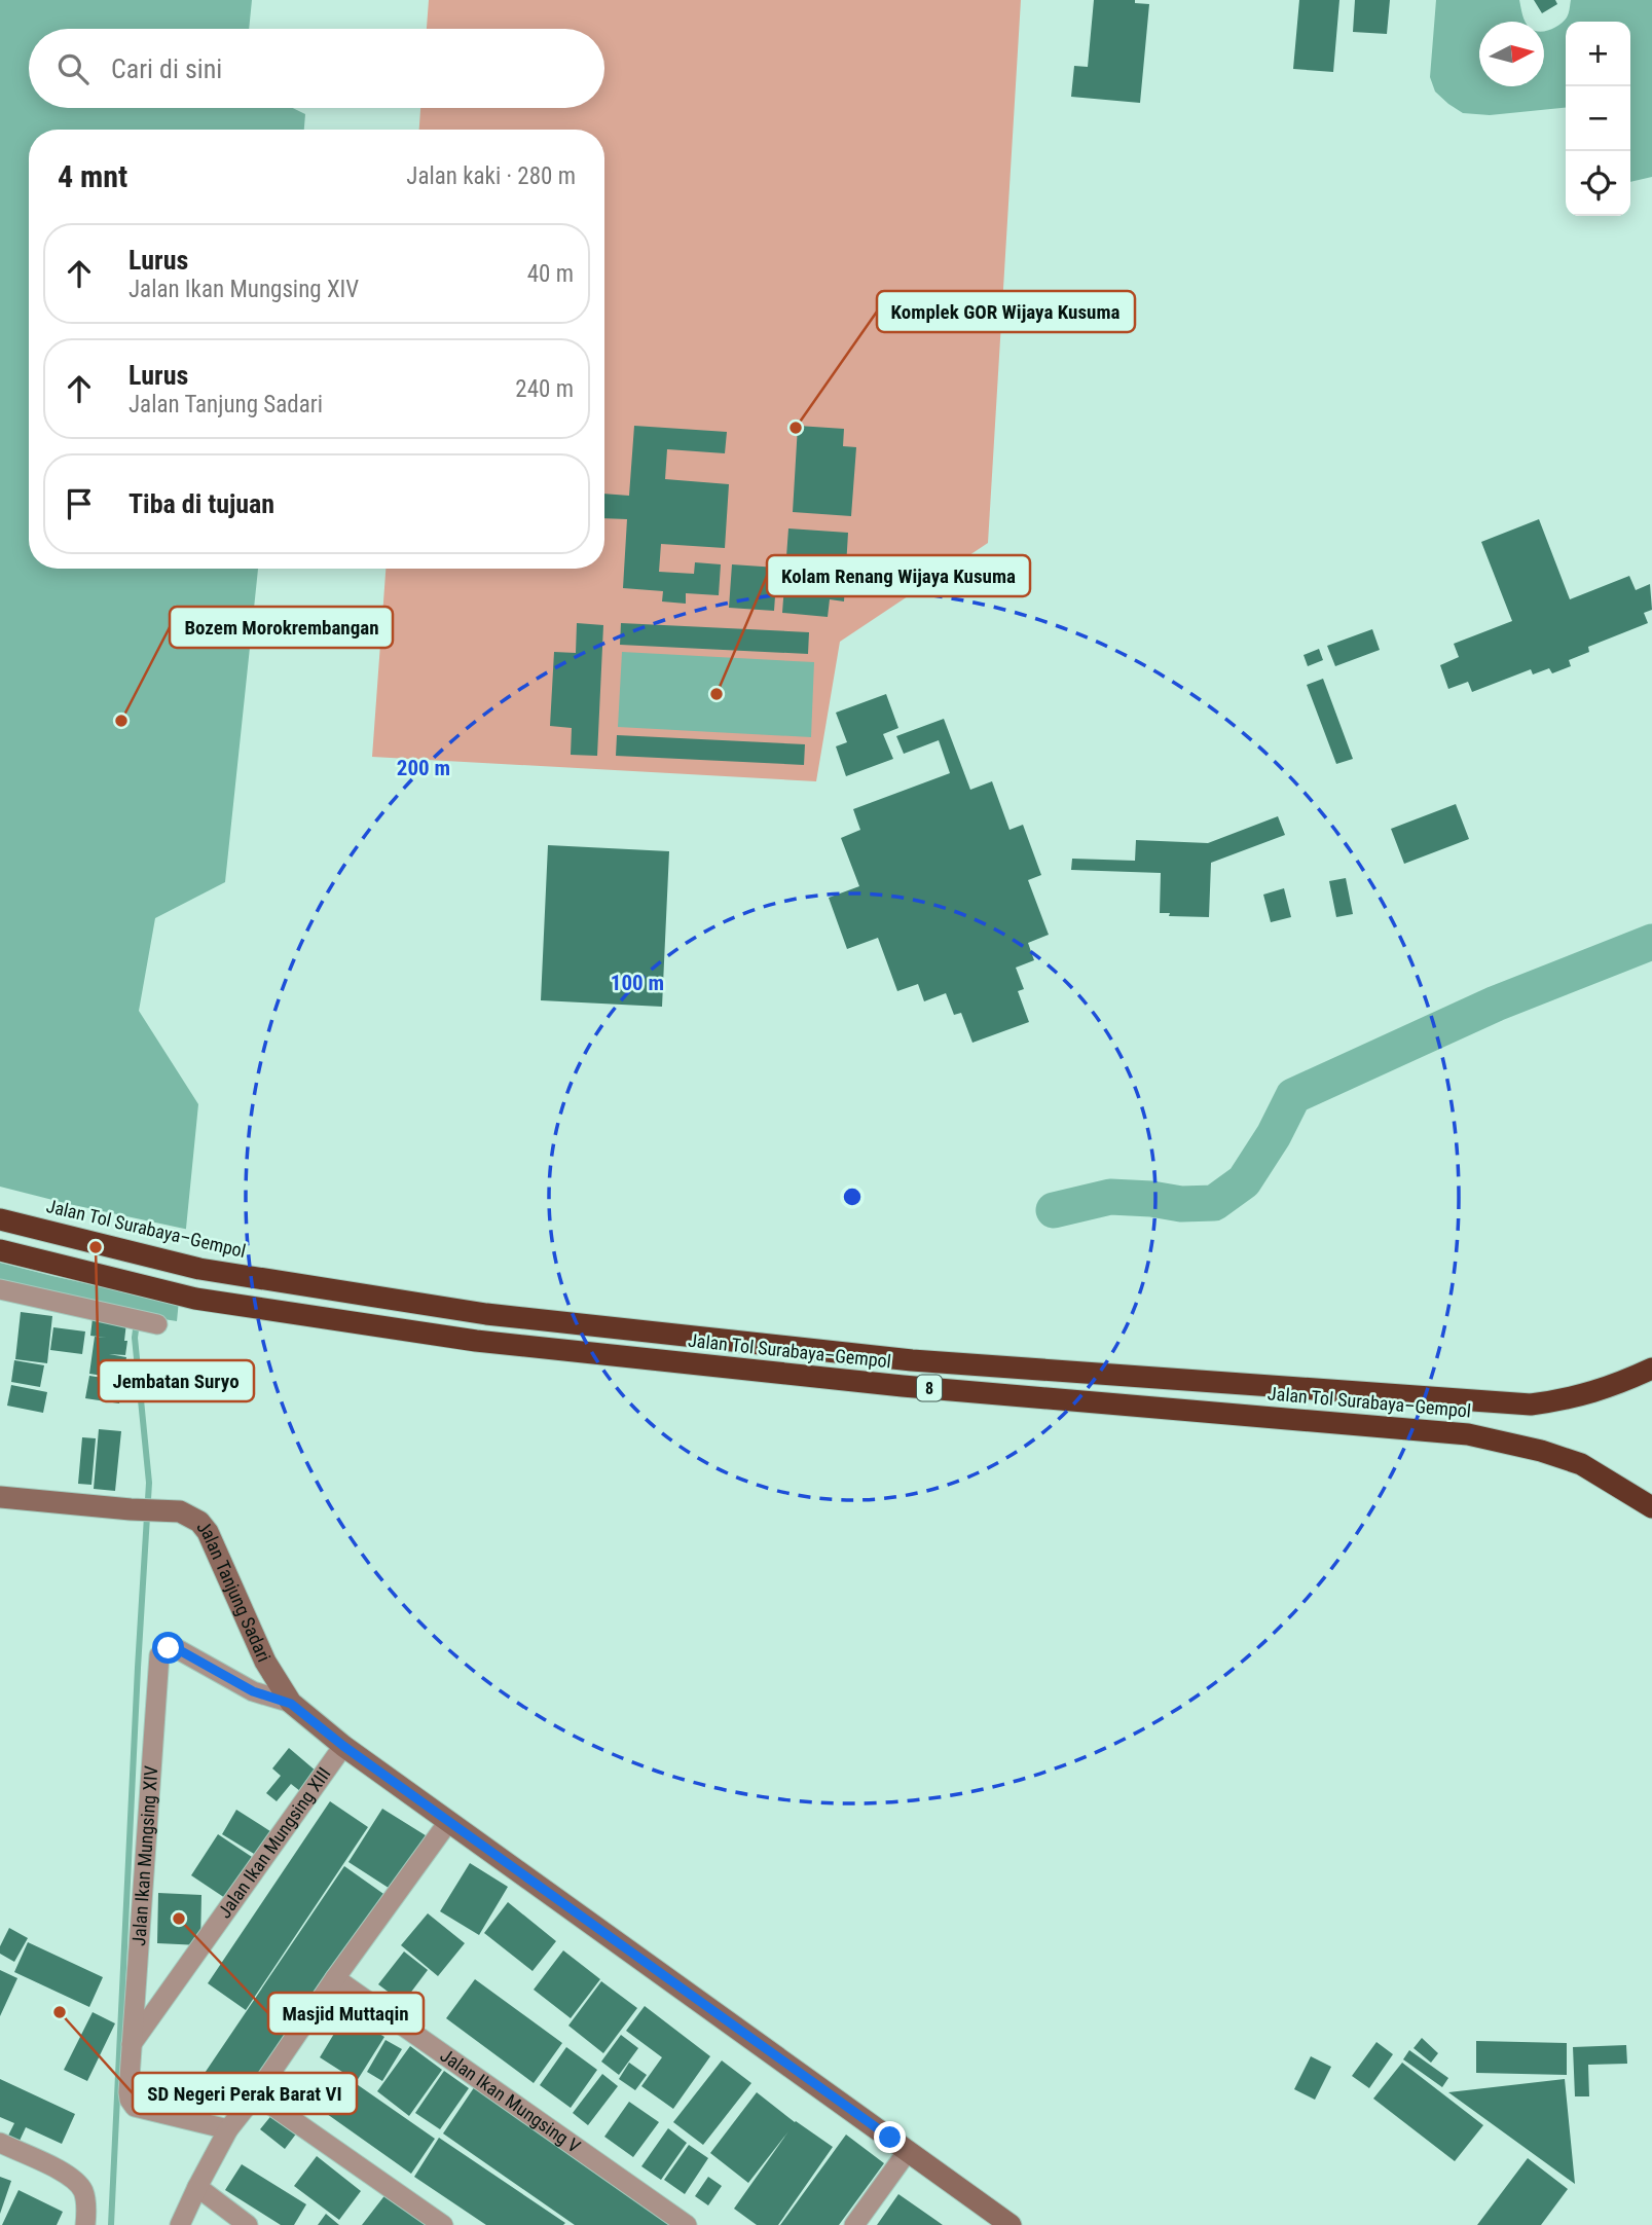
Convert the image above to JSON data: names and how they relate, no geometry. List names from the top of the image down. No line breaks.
{"streets":{"highway":["Jalan Tol Surabaya–Gempol","8"],"street":["Jalan Tanjung Sadari","Jalan Ikan Mungsing XIII","Jalan Ikan Mungsing XIV","Jalan Ikan Mungsing V"]},"crossings":[["Jalan Tanjung Sadari","Jalan Ikan Mungsing XIII"],["Jalan Tanjung Sadari","Jalan Ikan Mungsing XIV"],["Jalan Ikan Mungsing XIII","Jalan Ikan Mungsing XIV"]],"places":["Komplek GOR Wijaya Kusuma","Kolam Renang Wijaya Kusuma","Bozem Morokrembangan","Jembatan Suryo","Masjid Muttaqin","SD Negeri Perak Barat VI"],"north":"right","page":{"map_buttons":["+","−"],"search":"Cari di sini","heading":["4 mnt","Jalan kaki · 280 m"],"list":[["Lurus","Jalan Ikan Mungsing XIV","40 m"],["Lurus","Jalan Tanjung Sadari","240 m"],"Tiba di tujuan"]},"rings":["200 m","100 m"]}
